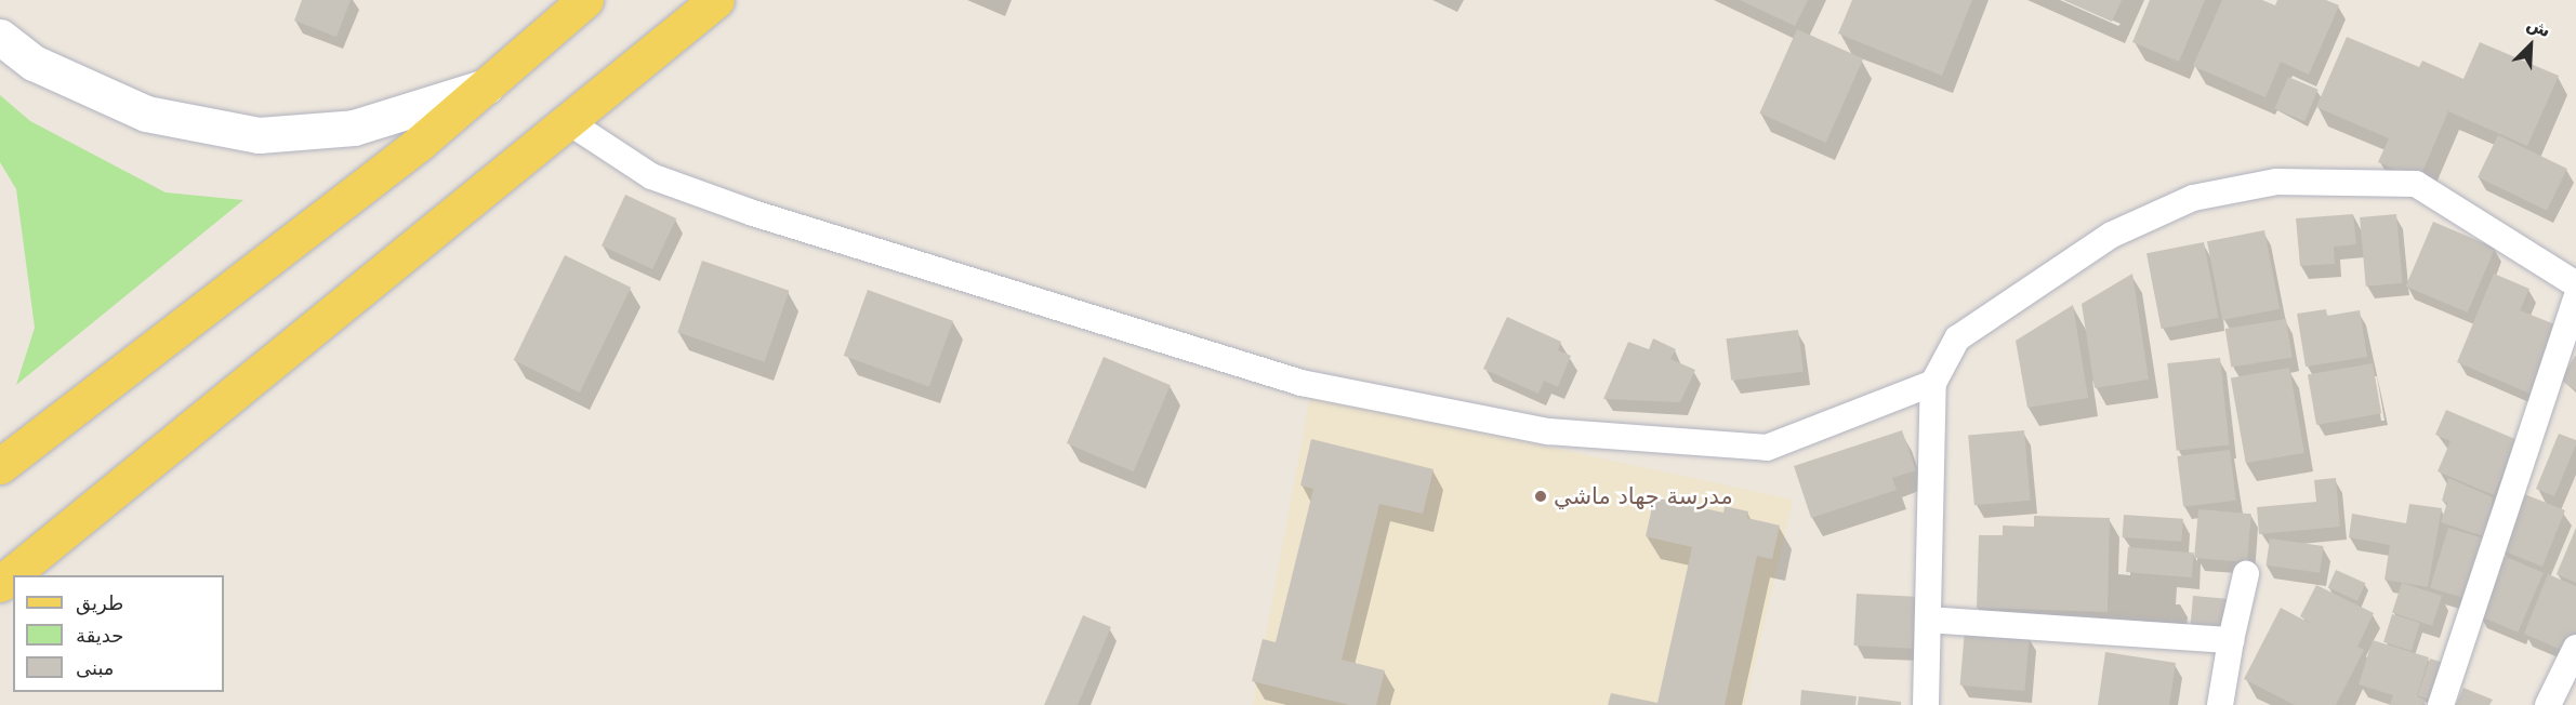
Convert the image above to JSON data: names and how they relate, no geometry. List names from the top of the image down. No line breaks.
{"places":["مدرسة جهاد ماشي"],"legend":["طريق","حديقة","مبنى"],"north":"top right"}
